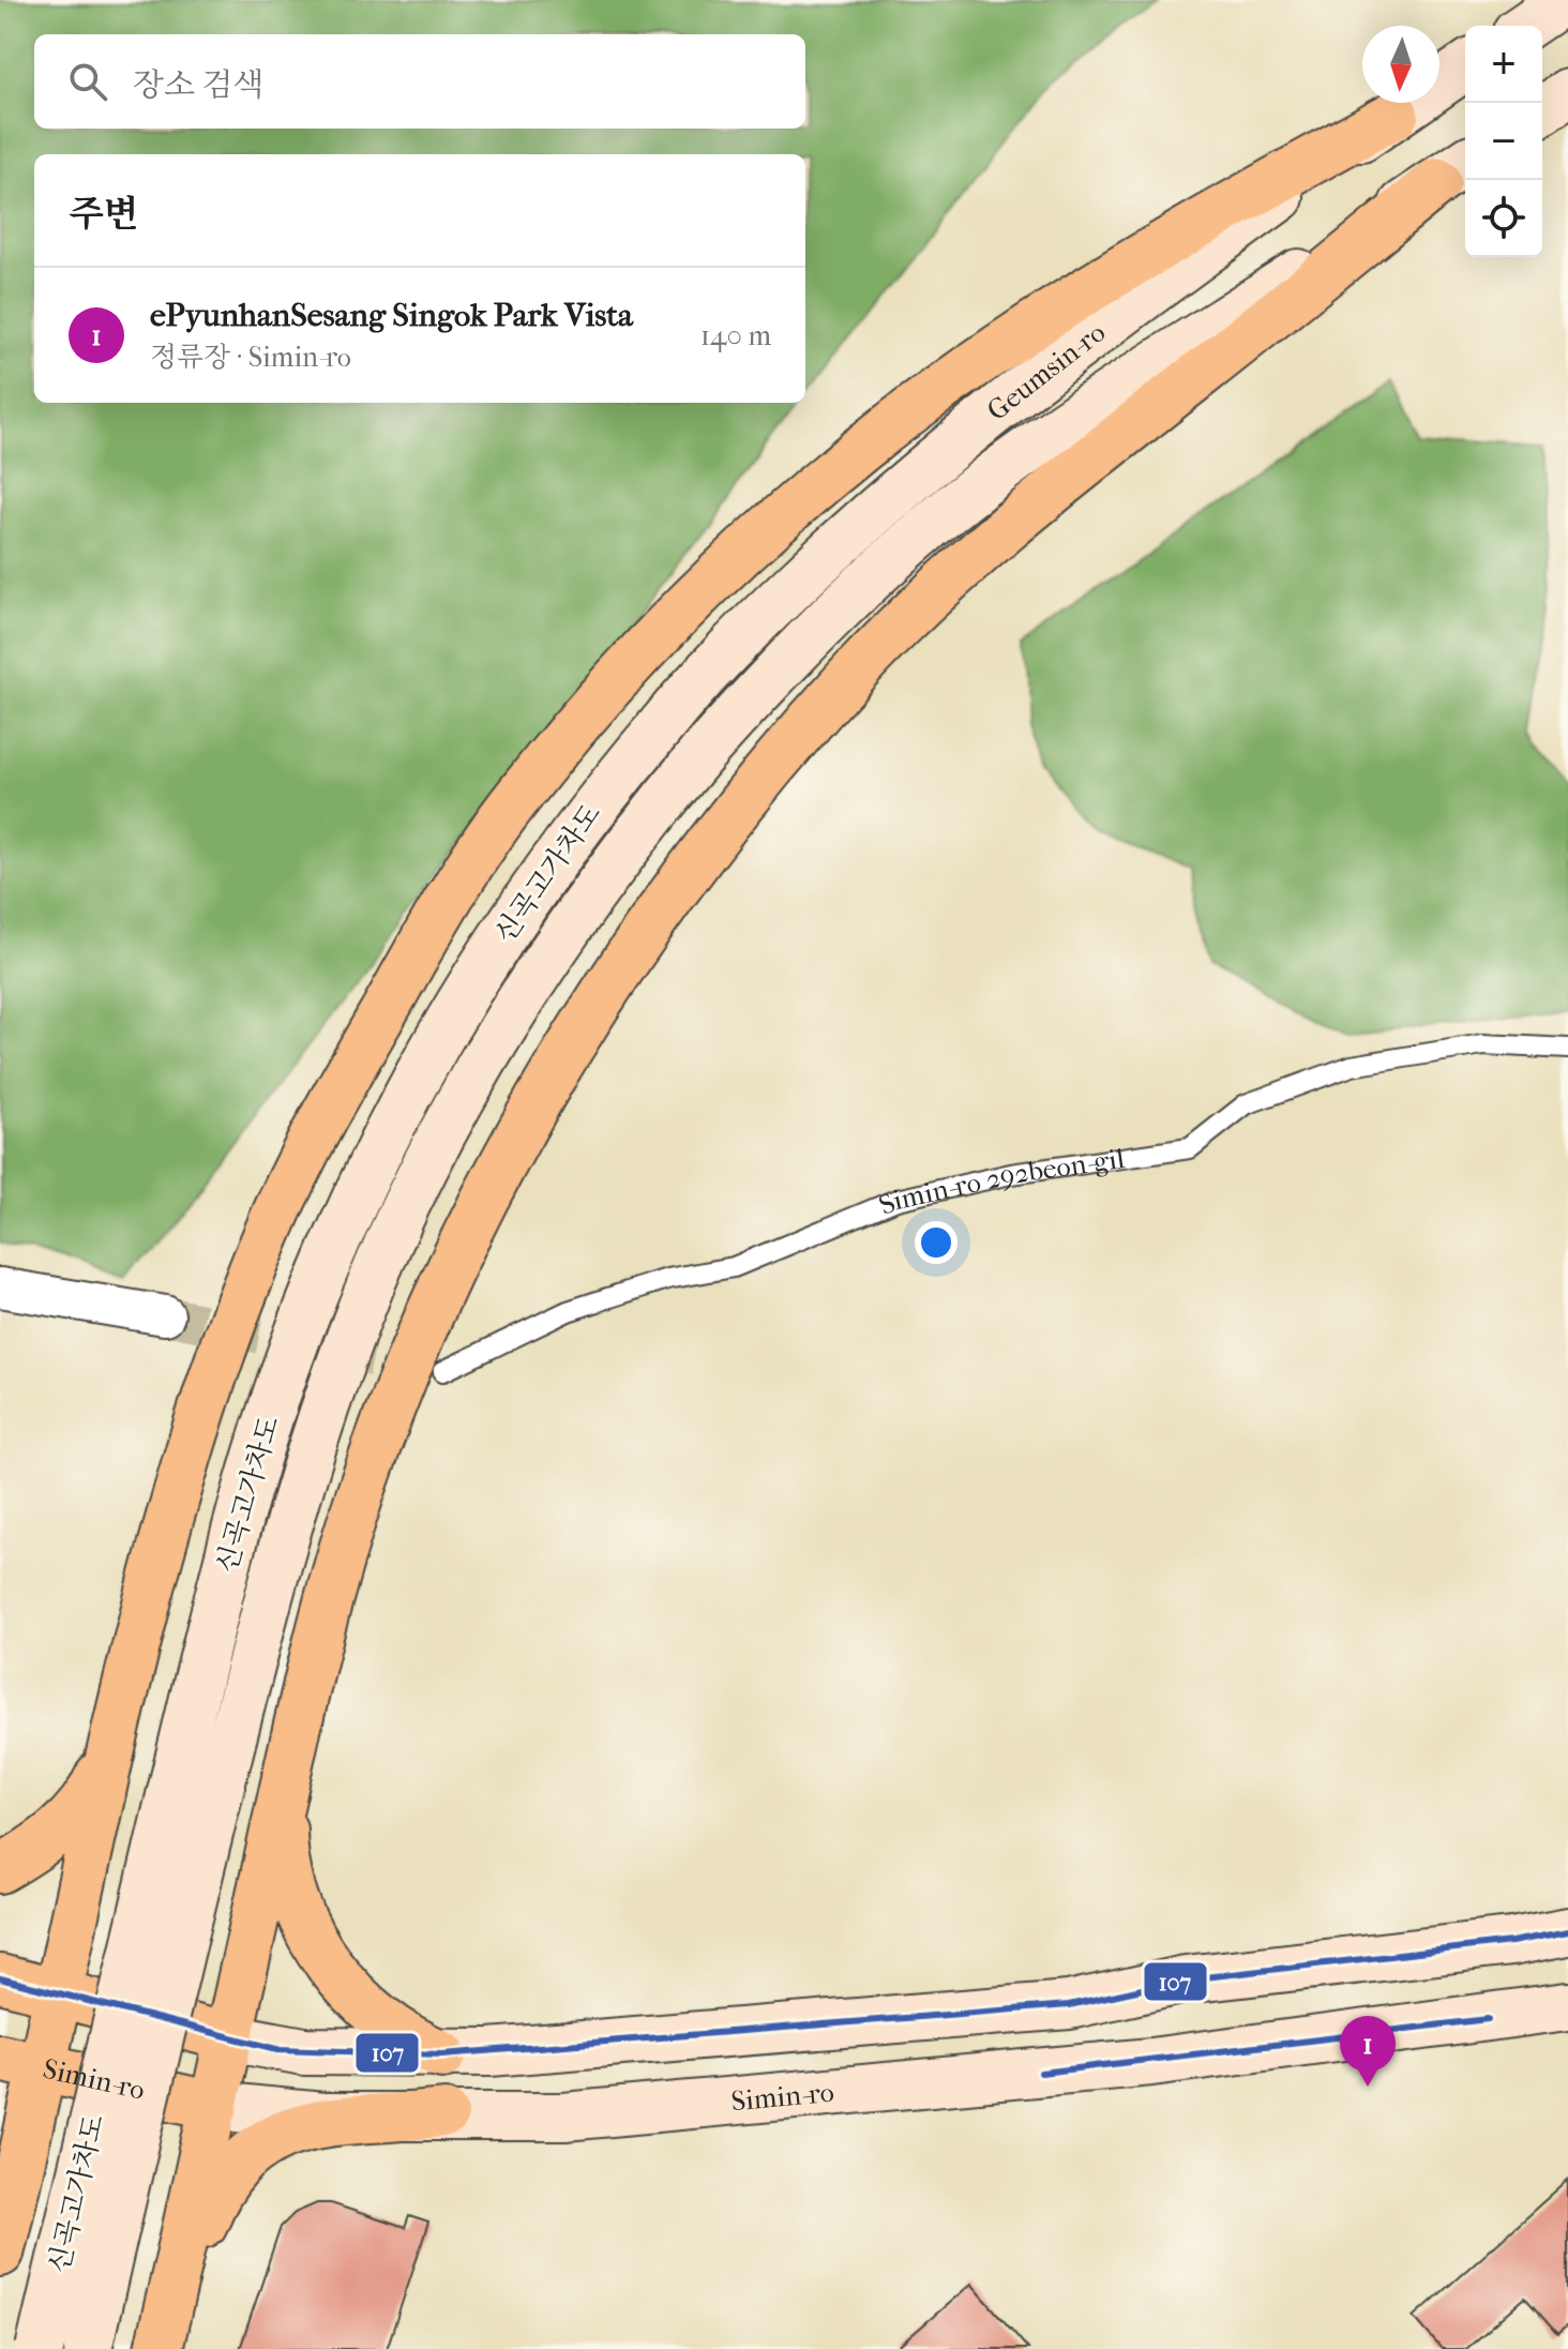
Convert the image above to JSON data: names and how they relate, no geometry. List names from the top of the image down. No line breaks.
{"streets":{"main road":["Simin-ro"],"street":["Geumsin-ro","신곡고가차도"],"lane":["Simin-ro 292beon-gil"]},"crossings":[["Geumsin-ro","신곡고가차도"]],"lines":["transit line 107"],"north":"bottom","page":{"map_buttons":["+","−"],"search":"장소 검색","heading":"주변","list":[{"mark":"1","name":"ePyunhanSesang Singok Park Vista","note":"정류장 · Simin-ro","value":"140 m"}],"pins":"1"}}
